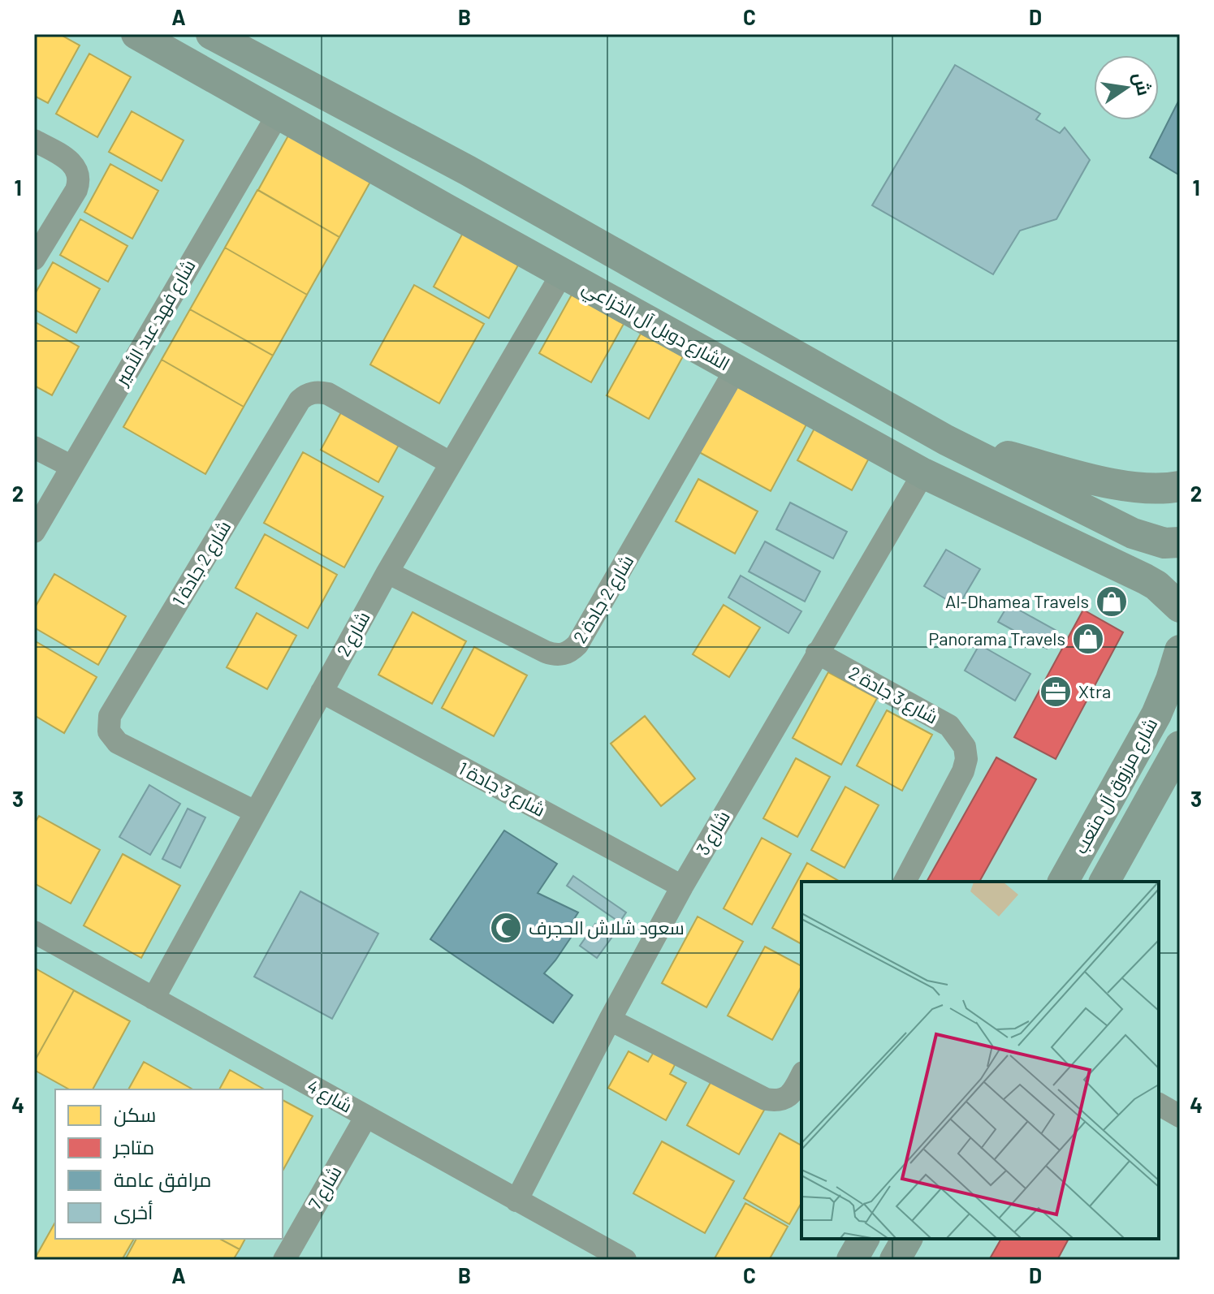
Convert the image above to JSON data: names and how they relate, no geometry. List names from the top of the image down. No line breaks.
{"streets":{"main road":["الشارع دوبل آل الخزاعي","شارع مرزوق آل متعب"],"street":["شارع فهد عبد الأمير","شارع 2 جادة 1","شارع 2 جادة 2","شارع 2","شارع 3 جادة 2","شارع 3 جادة 1","شارع 3","شارع 4","شارع 7"]},"crossings":[["شارع فهد عبد الأمير","الشارع دوبل آل الخزاعي"],["الشارع دوبل آل الخزاعي","شارع 2 جادة 2"],["الشارع دوبل آل الخزاعي","شارع 2"],["الشارع دوبل آل الخزاعي","شارع 3"],["شارع 2 جادة 1","شارع 2"],["شارع 2 جادة 2","شارع 2"],["شارع 2","شارع 3 جادة 1"],["شارع 2","شارع 4"],["شارع 3 جادة 2","شارع 3"],["شارع 3 جادة 1","شارع 3"],["شارع 3","شارع 4"],["شارع 4","شارع 7"]],"places":{"shop":["Al-Dhamea Travels","Panorama Travels"],"office":["Xtra"],"mosque":["سعود شلاش الحجرف"]},"legend":["سكن","متاجر","مرافق عامة","أخرى"],"north":"right","grid":{"columns":["A","B","C","D"],"rows":["1","2","3","4"]}}
